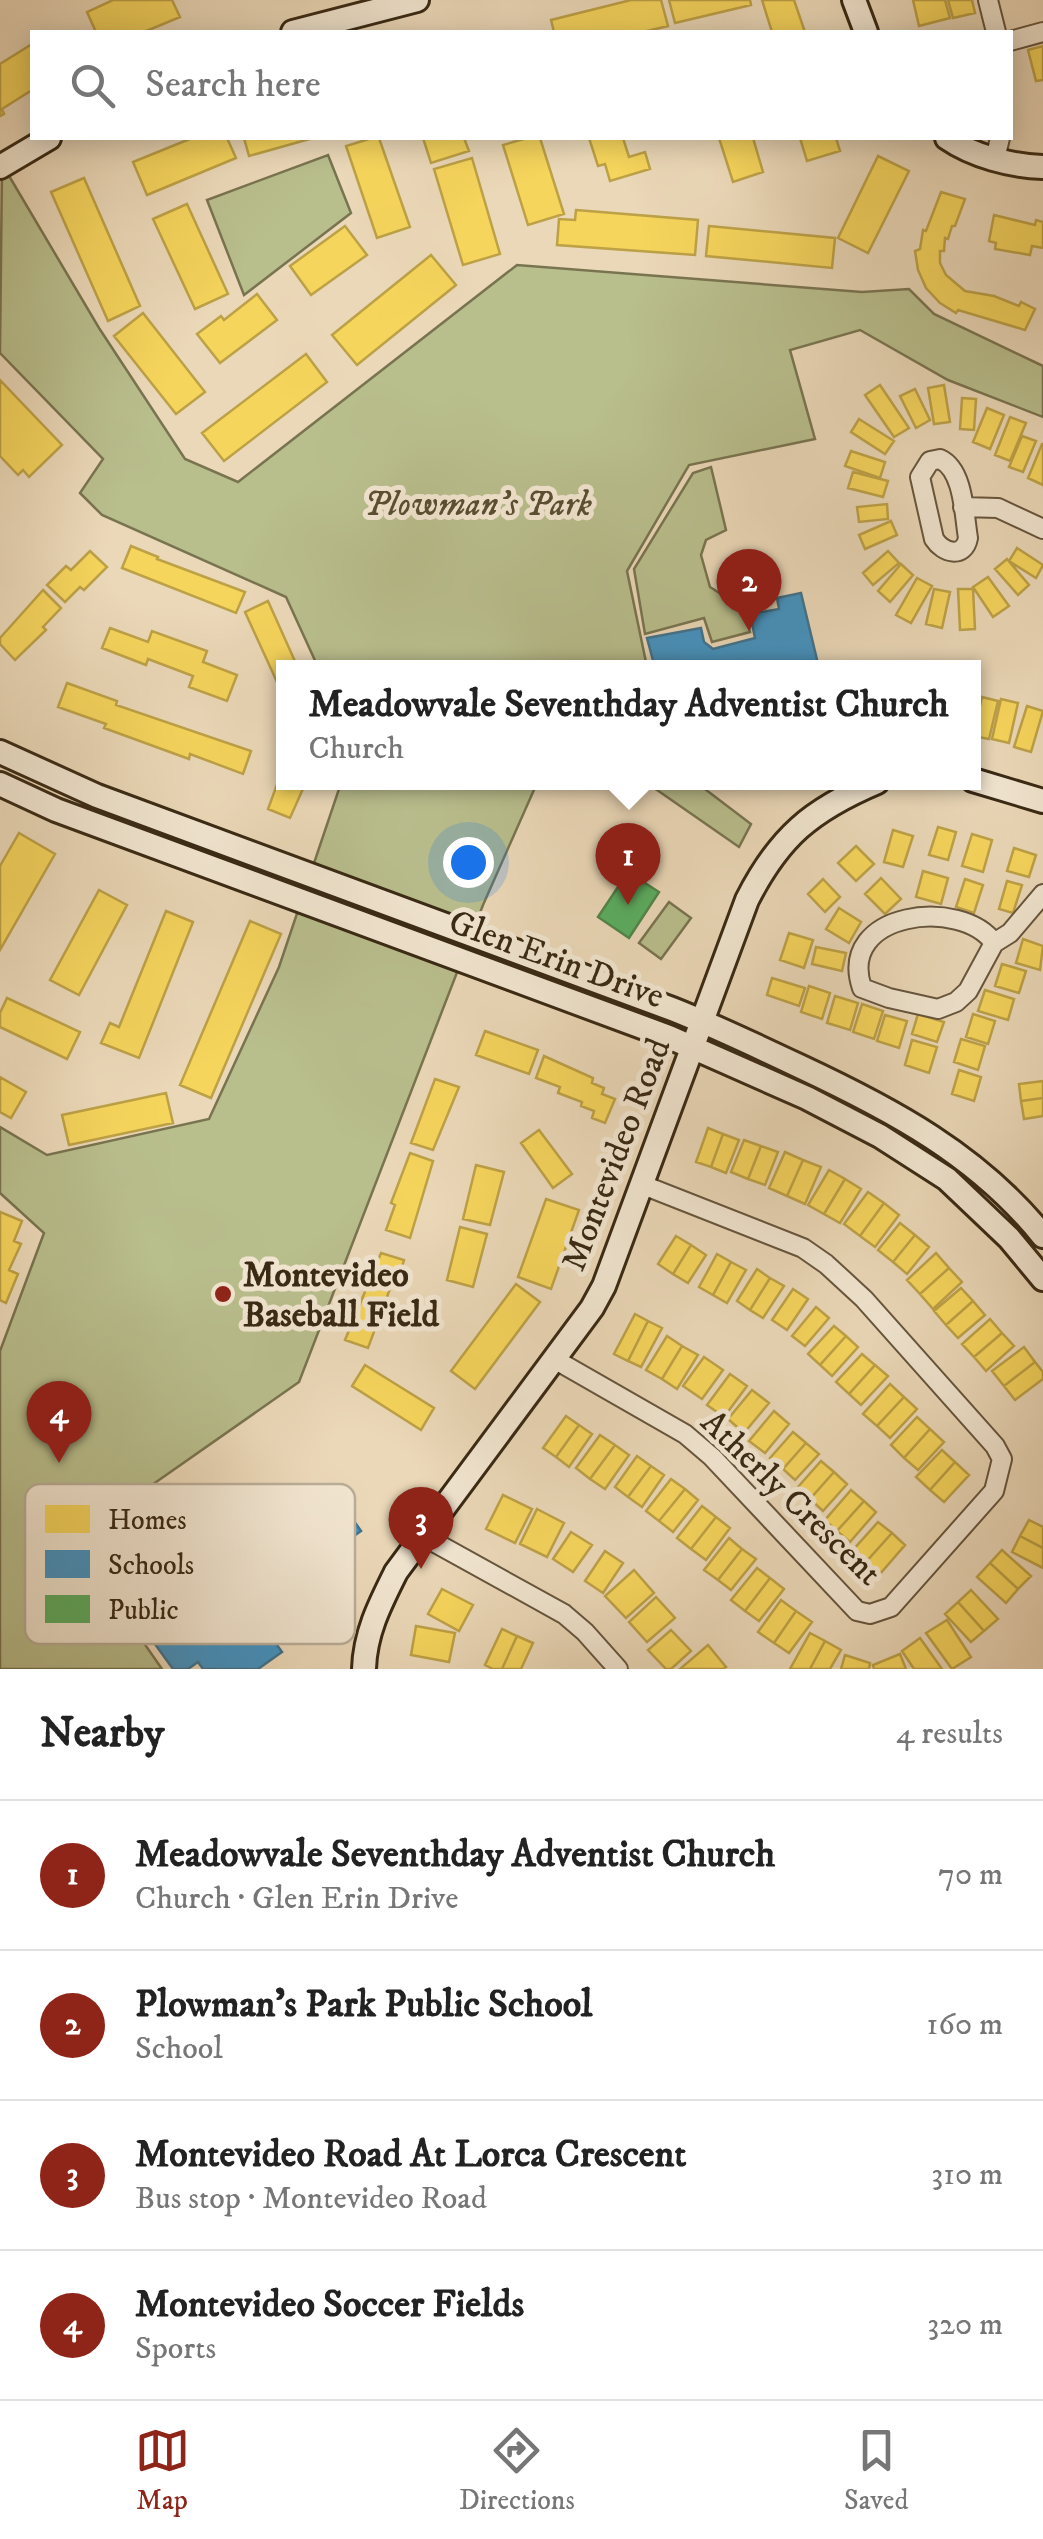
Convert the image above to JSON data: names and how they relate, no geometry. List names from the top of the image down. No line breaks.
{"streets":{"street":["Glen Erin Drive","Montevideo Road","Atherly Crescent"]},"crossings":[["Glen Erin Drive","Montevideo Road"],["Montevideo Road","Atherly Crescent"]],"parks":["Plowman's Park"],"places":["Montevideo Baseball Field"],"legend":["Homes","Schools","Public"],"page":{"search":"Search here","pins":["2","1","4","3"],"popup":["Meadowvale Seventhday Adventist Church","Church"],"heading":["Nearby","4 results"],"list":[{"mark":"1","name":"Meadowvale Seventhday Adventist Church","note":"Church · Glen Erin Drive","value":"70 m"},{"mark":"2","name":"Plowman's Park Public School","note":"School","value":"160 m"},{"mark":"3","name":"Montevideo Road At Lorca Crescent","note":"Bus stop · Montevideo Road","value":"310 m"},{"mark":"4","name":"Montevideo Soccer Fields","note":"Sports","value":"320 m"}],"nav":["Map","Directions","Saved"]}}
